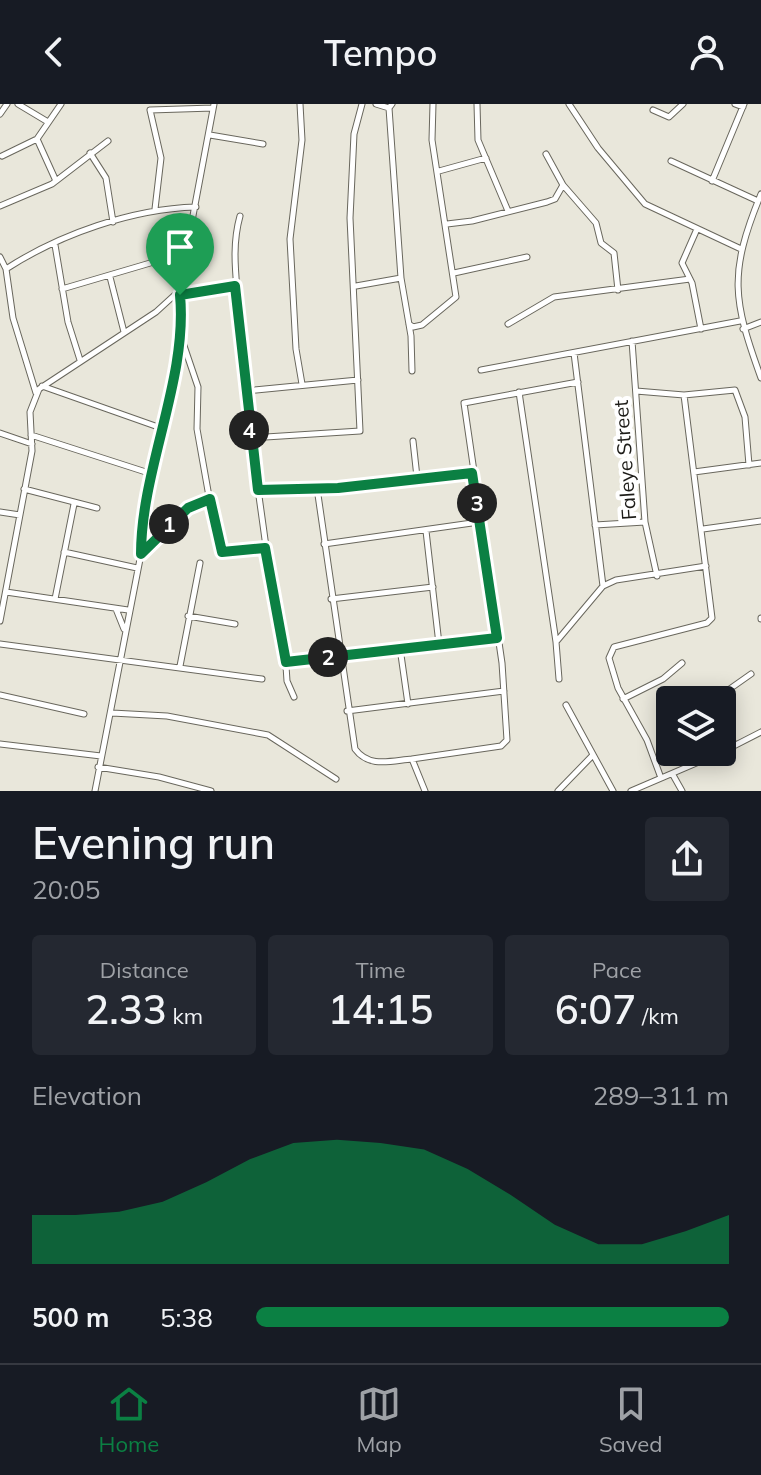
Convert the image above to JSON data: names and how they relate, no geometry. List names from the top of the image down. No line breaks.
{"streets":{"street":["Faleye Street"]},"page":{"header":"Tempo","pins":["4","3","1","2"],"heading":["Evening run","20:05"],"stats":[["Distance","2.33 km"],["Time","14:15"],["Pace","6:07 /km"]],"chart":["Elevation","289–311 m"],"list":[{"name":"500 m","note":"5:38"}],"tabs":["Home","Map","Saved"]}}
